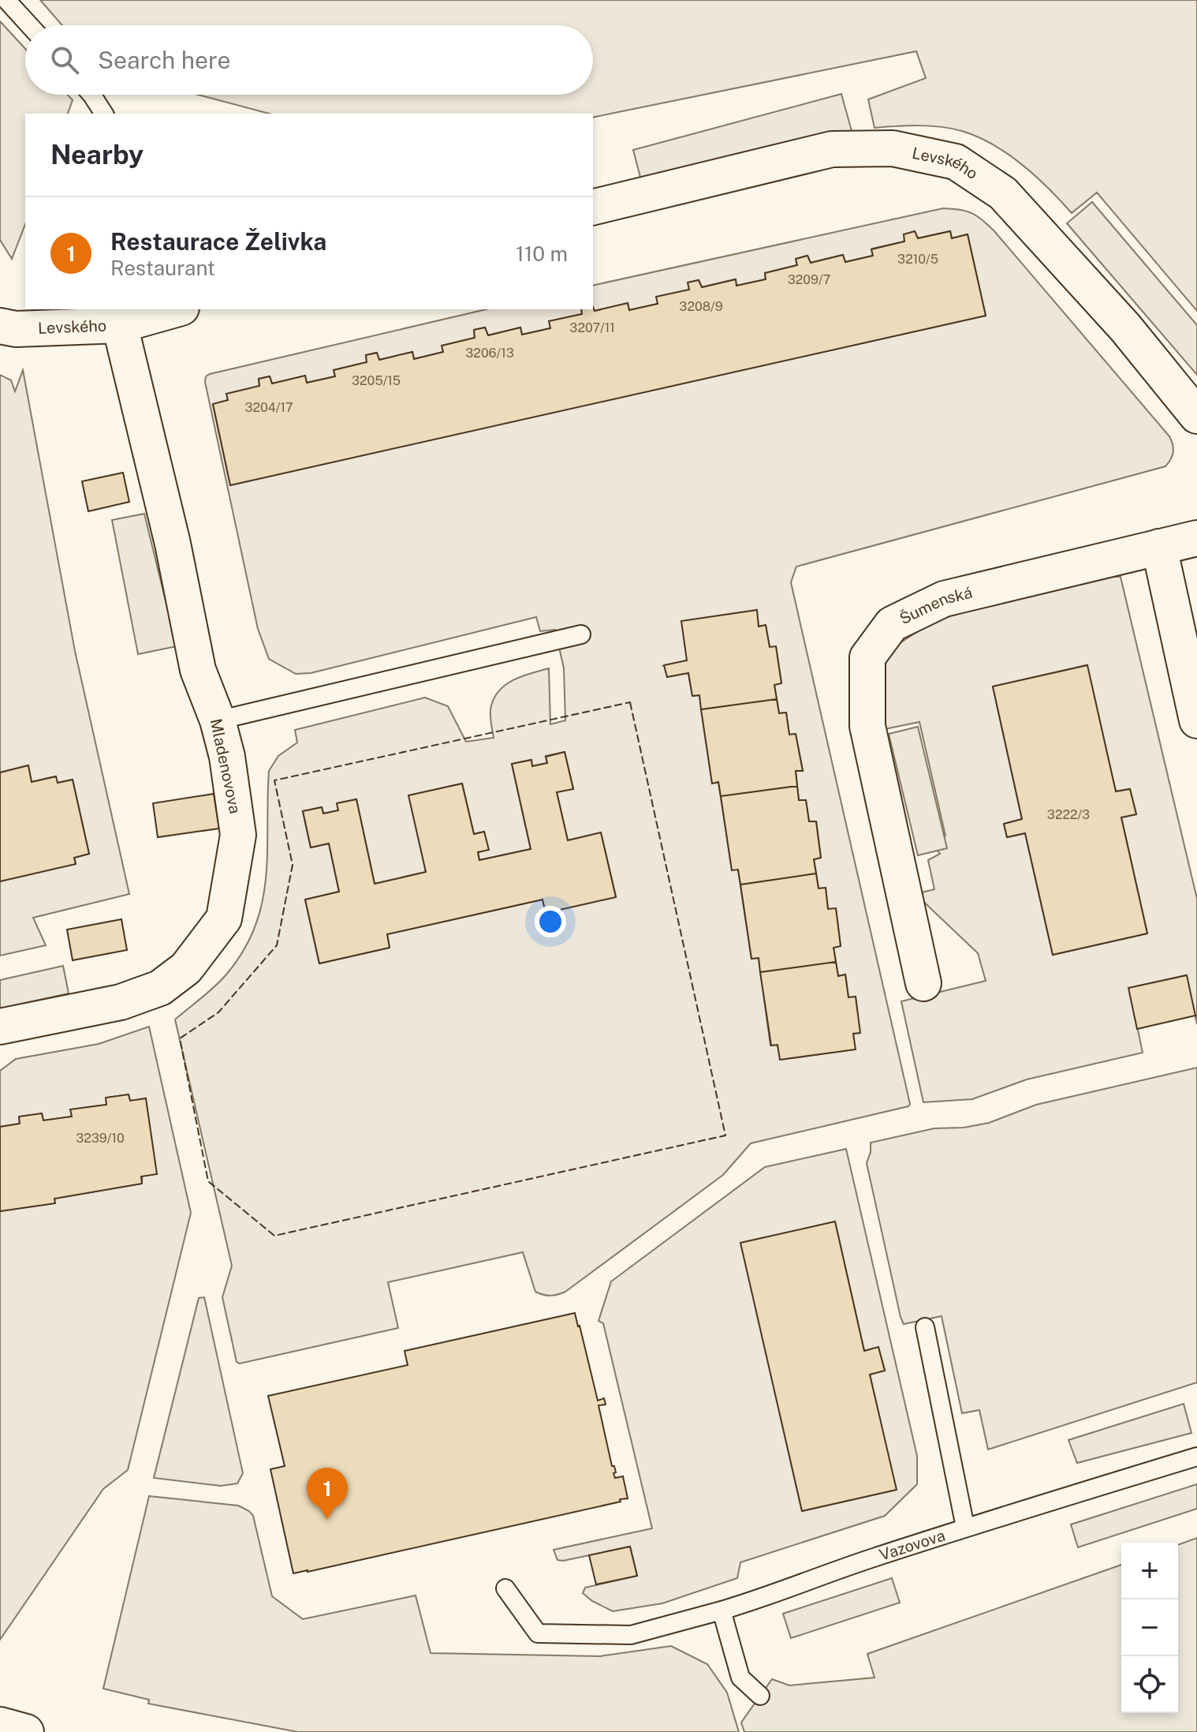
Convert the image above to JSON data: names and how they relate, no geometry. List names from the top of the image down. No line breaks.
{"streets":{"street":["Levského","Šumenská","Mladenovova"],"lane":["Vazovova"]},"crossings":[["Levského","Mladenovova"]],"house_numbers":["3210/5","3209/7","3208/9","3207/11","3206/13","3205/15","3204/17","3222/3","3239/10"],"page":{"search":"Search here","heading":"Nearby","list":[{"mark":"1","name":"Restaurace Želivka","note":"Restaurant","value":"110 m"}],"pins":"1","map_buttons":["+","−"]}}
